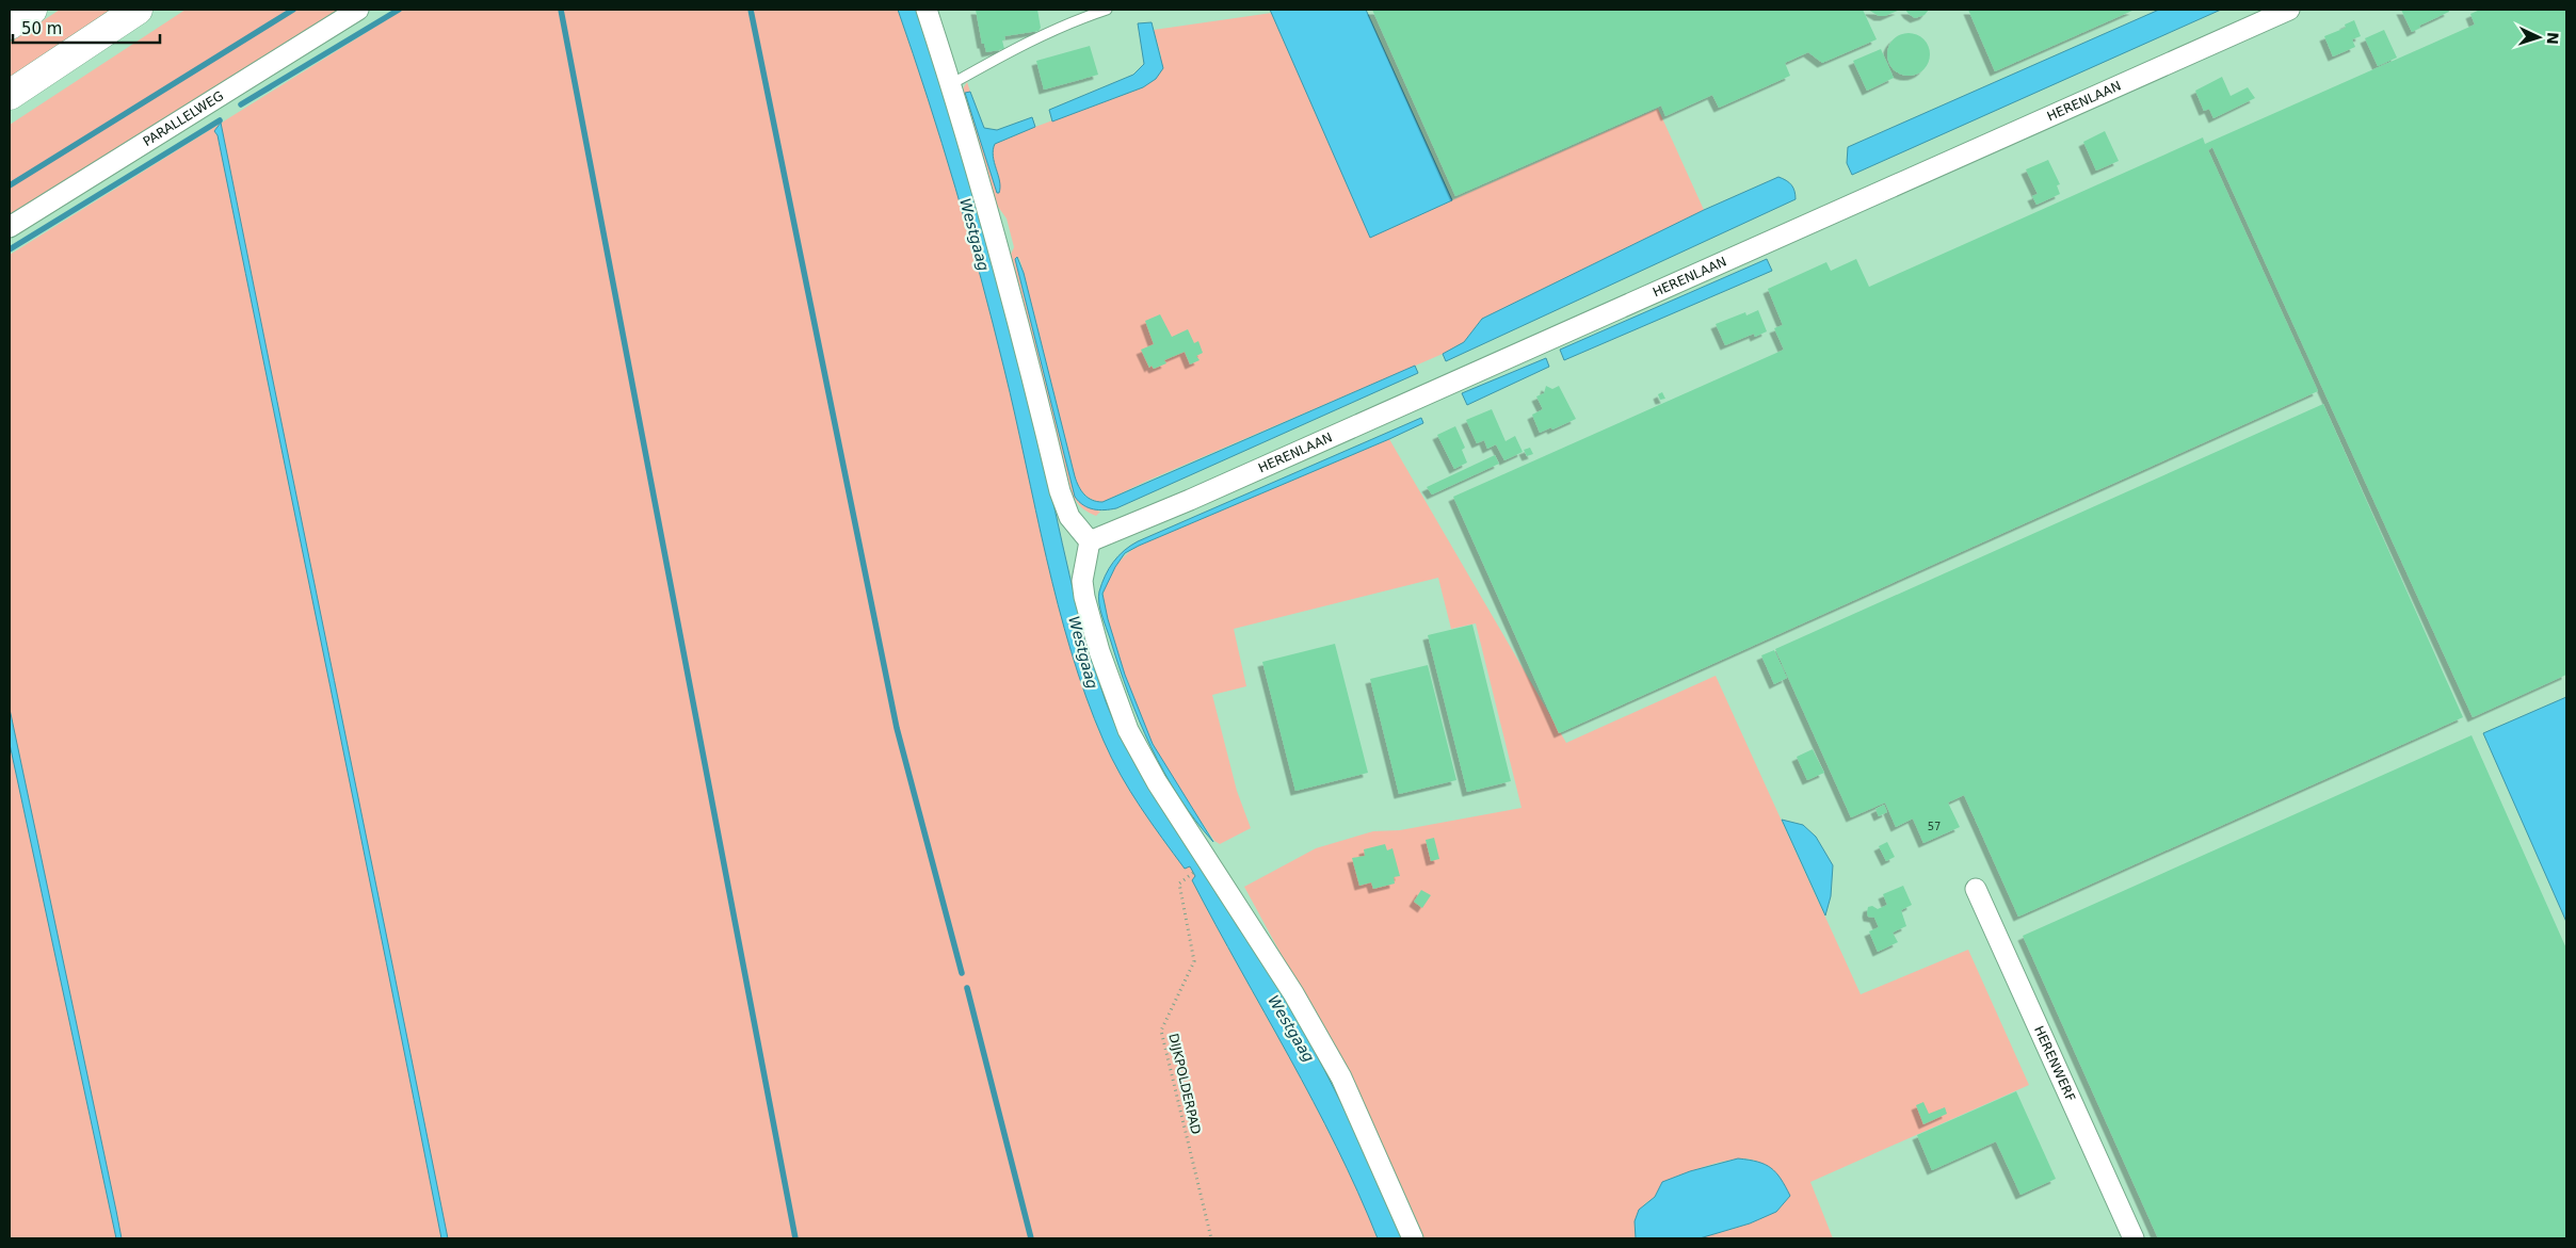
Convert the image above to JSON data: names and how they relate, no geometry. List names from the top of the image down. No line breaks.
{"streets":{"street":["HERENLAAN","PARALLELWEG","HERENWERF"],"path":["DIJKPOLDERPAD"]},"water":["Westgaag"],"house_numbers":["57"],"scale_bar":"50 m","north":"right"}
